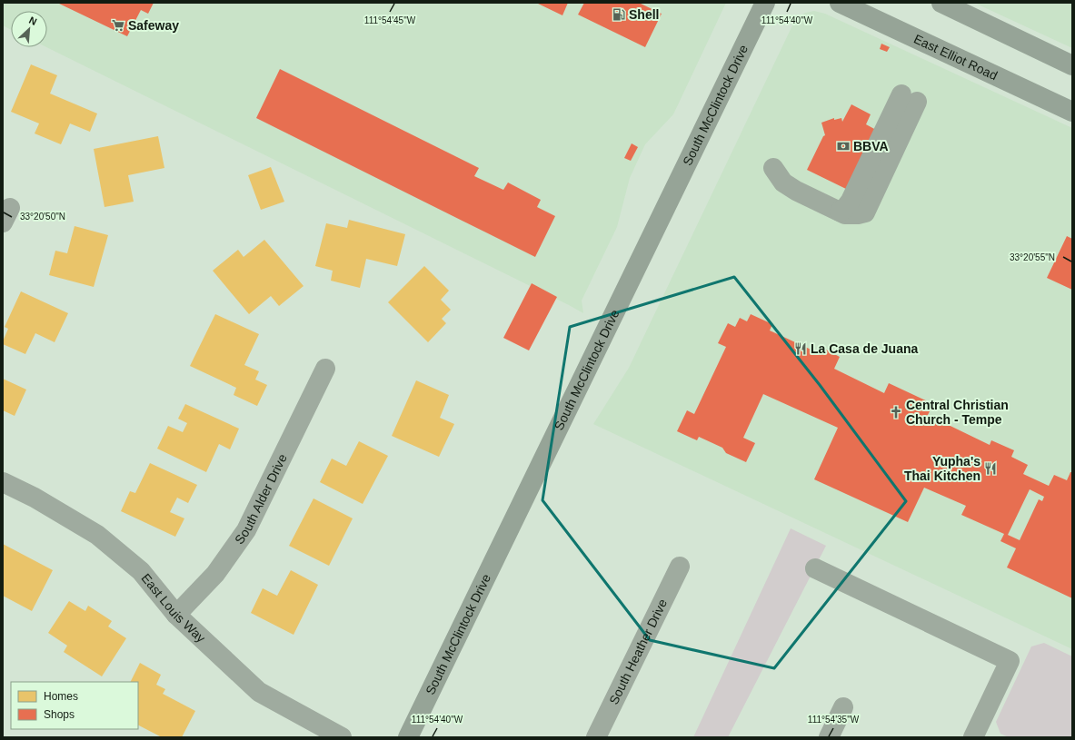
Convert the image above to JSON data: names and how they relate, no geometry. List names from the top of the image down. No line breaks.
{"streets":{"main road":["East Elliot Road","South McClintock Drive"],"street":["South Alder Drive","East Louis Way","South Heather Drive"]},"crossings":[["South Alder Drive","East Louis Way"]],"places":{"fuel station":["Shell"],"supermarket":["Safeway"],"bank":["BBVA"],"restaurant":["La Casa de Juana","Yupha's Thai Kitchen"],"church":["Central Christian Church - Tempe"]},"legend":["Homes","Shops"],"north":"top right","coordinates":["111°54'45\"W","111°54'40\"W","33°20'50\"N","33°20'55\"N","111°54'35\"W"]}
